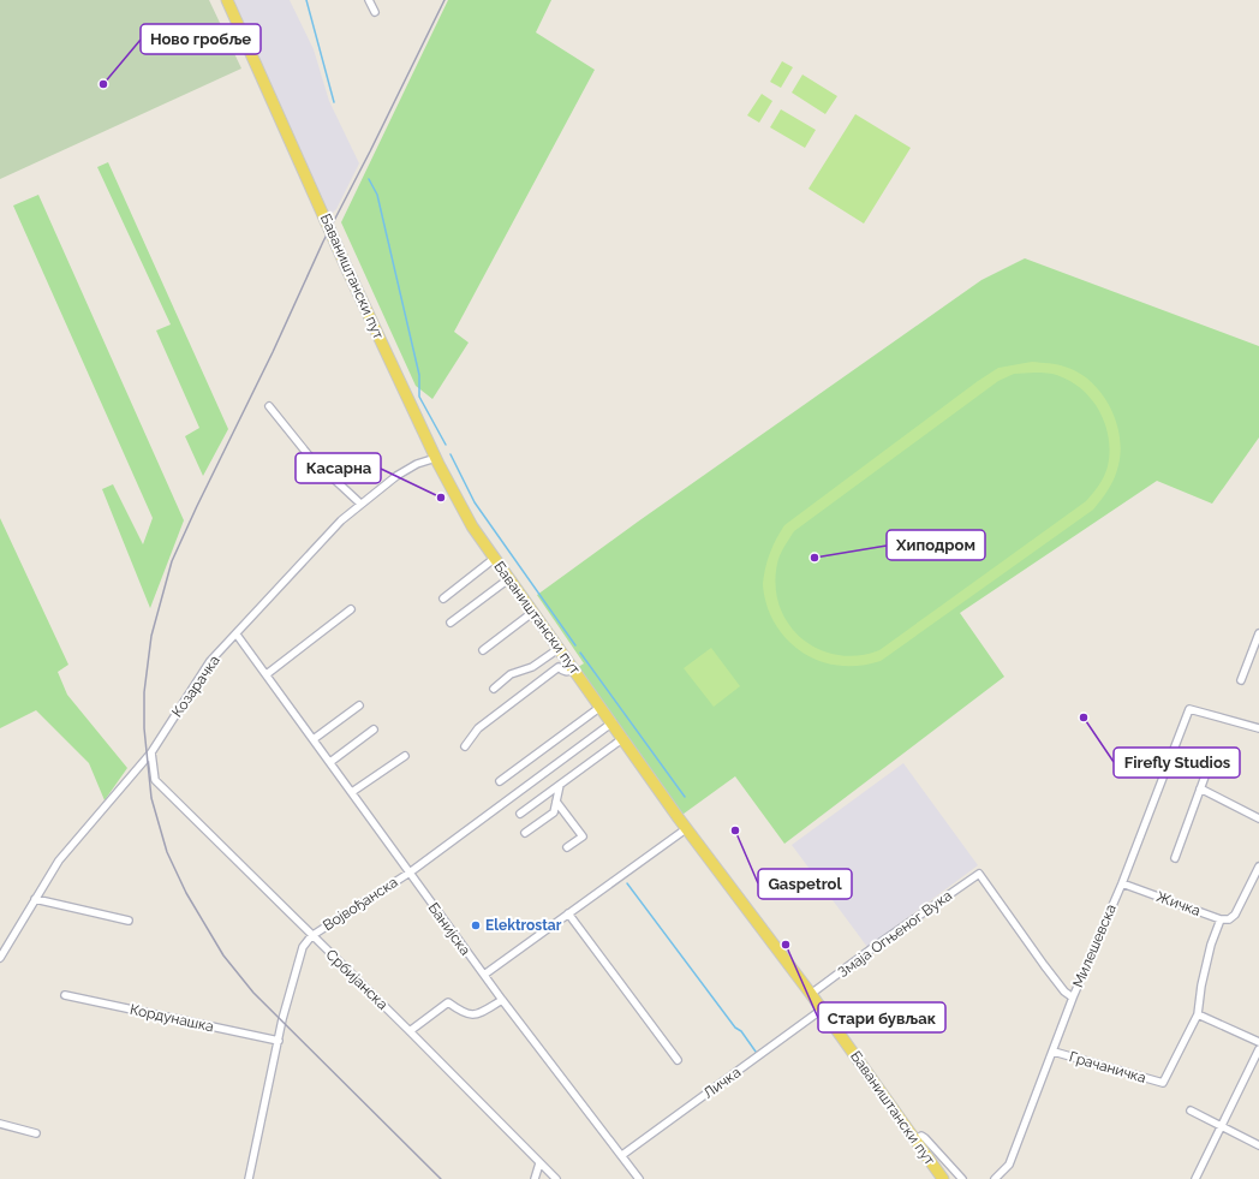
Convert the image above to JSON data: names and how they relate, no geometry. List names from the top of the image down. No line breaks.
{"streets":{"main road":["Баваништански пут"],"street":["Козарачка","Војвођанска","Жичка","Банијска","Змаја Огњеног Вука","Милешевска","Србијанска","Кордунашка","Грачаничка","Личка"]},"crossings":[["Баваништански пут","Козарачка"],["Баваништански пут","Војвођанска"],["Баваништански пут","Змаја Огњеног Вука"],["Баваништански пут","Личка"],["Козарачка","Банијска"],["Козарачка","Србијанска"],["Војвођанска","Банијска"],["Војвођанска","Србијанска"],["Војвођанска","Кордунашка"],["Жичка","Милешевска"],["Банијска","Личка"],["Змаја Огњеног Вука","Милешевска"],["Милешевска","Грачаничка"]],"places":["Ново гробље","Касарна","Хиподром","Firefly Studios","Gaspetrol","Elektrostar","Стари бувљак"]}
